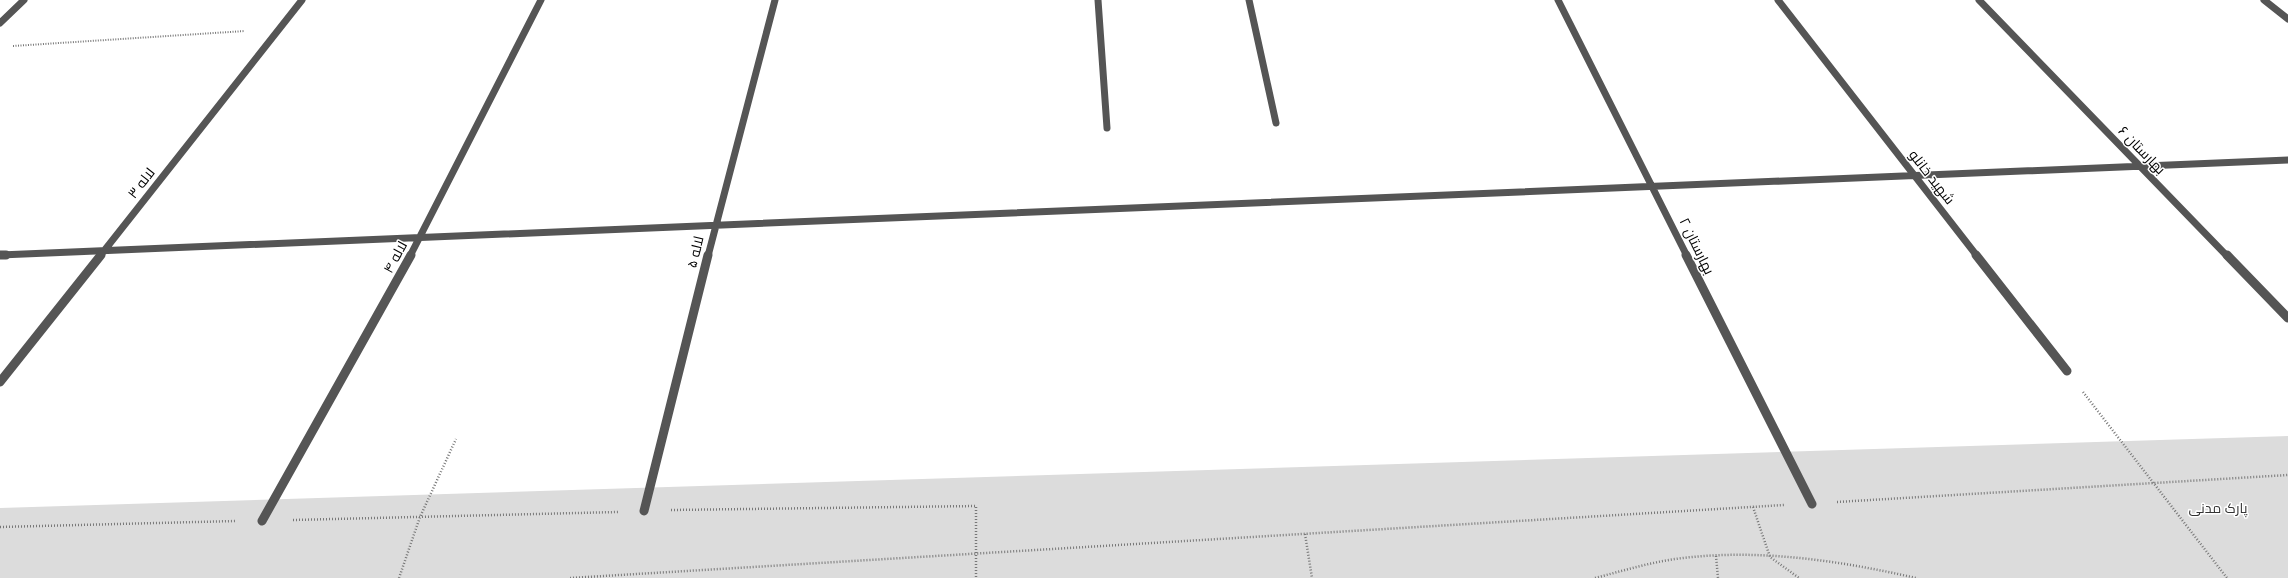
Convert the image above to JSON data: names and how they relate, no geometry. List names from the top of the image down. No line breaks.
{"streets":{"street":["بهارستان ۶","شهید خانلو","لاله ۳","بهارستان ۲","لاله ۵","لاله ۴"]},"parks":["پارک مدنی"]}
